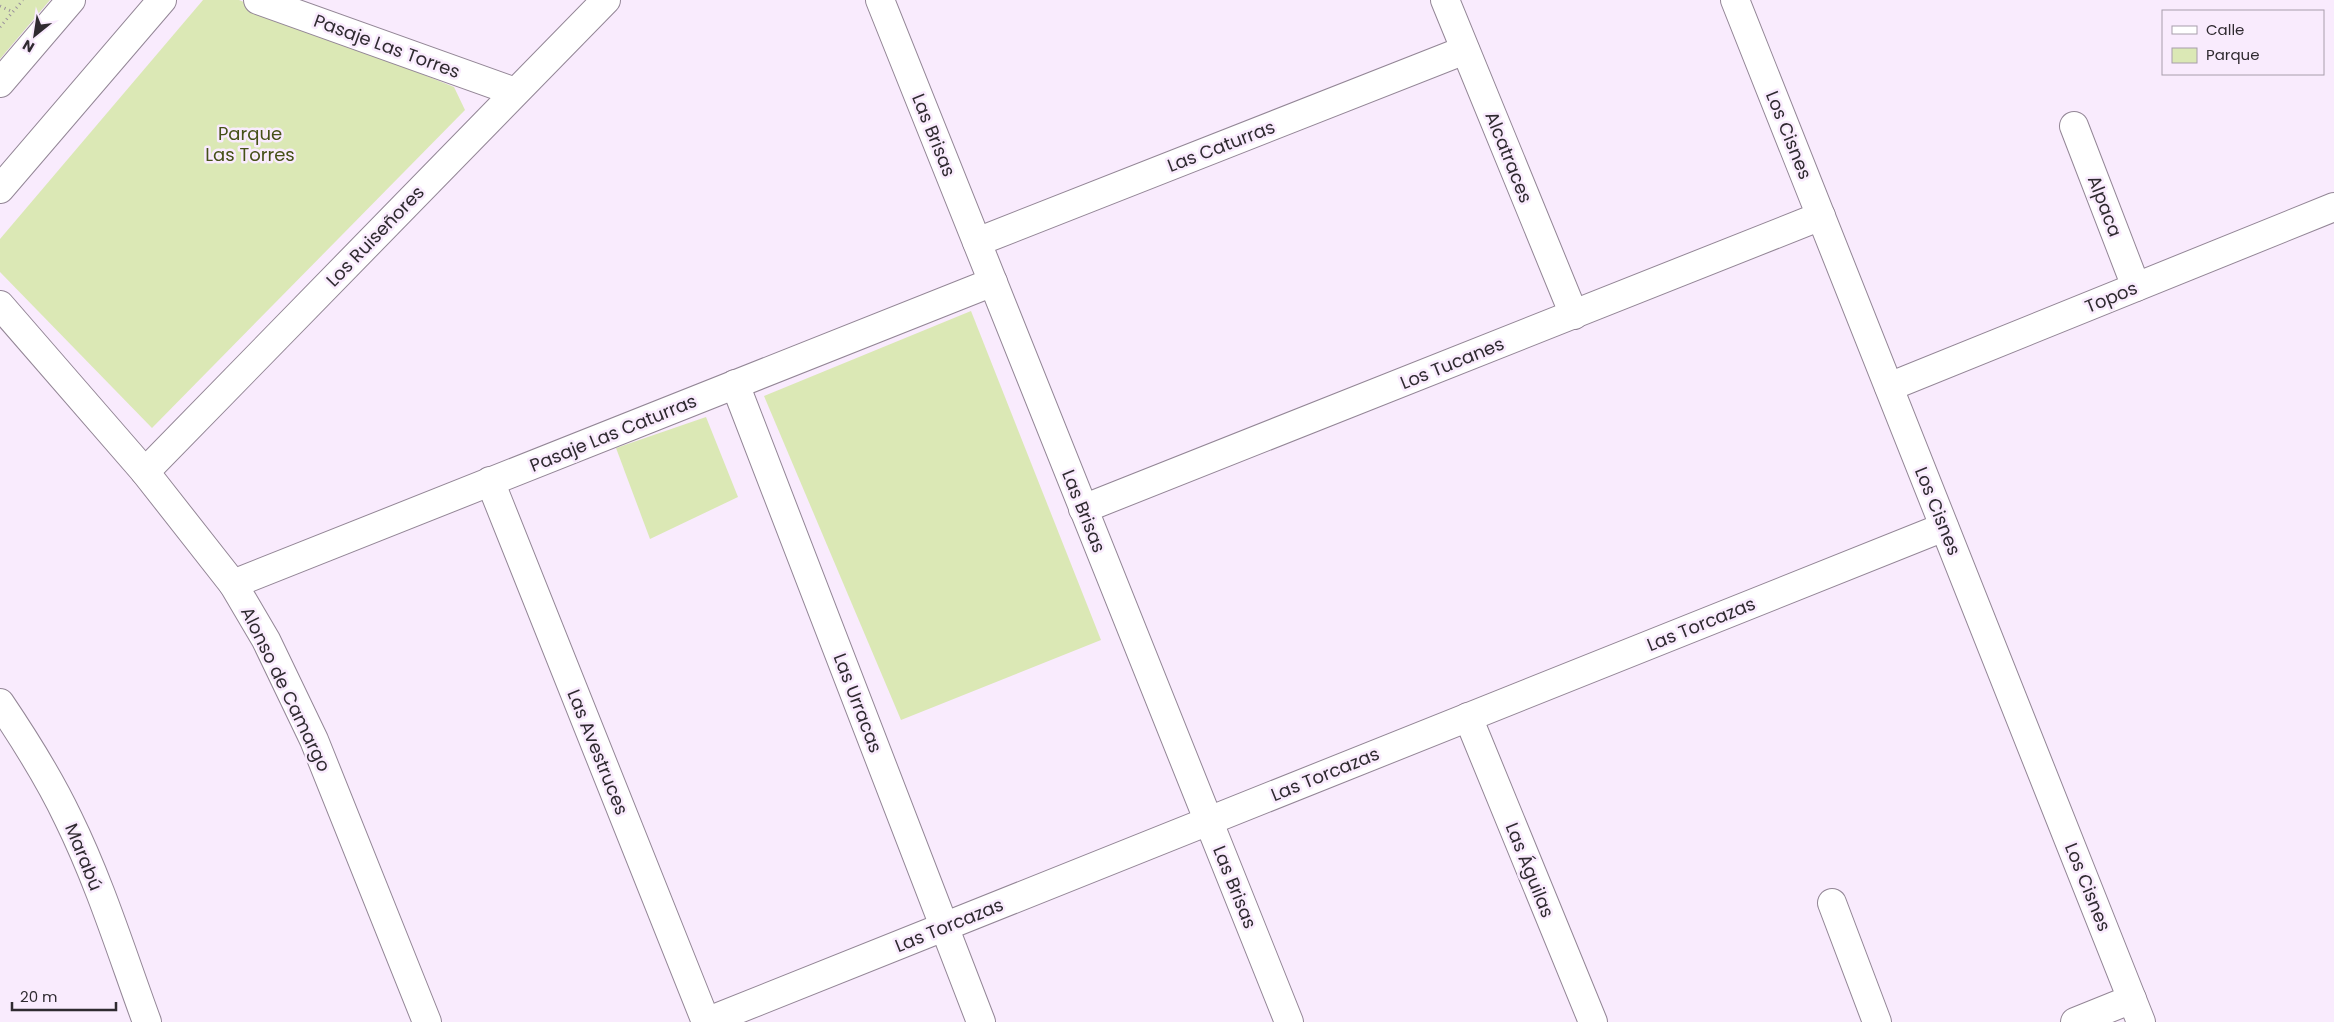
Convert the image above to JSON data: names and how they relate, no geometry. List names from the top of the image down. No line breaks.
{"streets":{"main road":["Pasaje Las Torres","Las Brisas","Los Cisnes","Las Caturras","Alcatraces","Alpaca","Los Ruiseñores","Topos","Los Tucanes","Pasaje Las Caturras","Las Torcazas","Alonso de Camargo","Las Urracas","Las Avestruces","Marabú","Las Águilas"]},"crossings":[["Pasaje Las Torres","Los Ruiseñores"],["Las Brisas","Las Caturras"],["Las Brisas","Los Tucanes"],["Las Brisas","Pasaje Las Caturras"],["Las Brisas","Las Torcazas"],["Los Cisnes","Topos"],["Los Cisnes","Los Tucanes"],["Los Cisnes","Las Torcazas"],["Las Caturras","Alcatraces"],["Alcatraces","Los Tucanes"],["Alpaca","Topos"],["Los Ruiseñores","Alonso de Camargo"],["Pasaje Las Caturras","Alonso de Camargo"],["Pasaje Las Caturras","Las Urracas"],["Pasaje Las Caturras","Las Avestruces"],["Las Torcazas","Las Urracas"],["Las Torcazas","Las Avestruces"],["Las Torcazas","Las Águilas"]],"parks":["Parque Las Torres"],"legend":["Calle","Parque"],"scale_bar":"20 m","north":"bottom left"}
